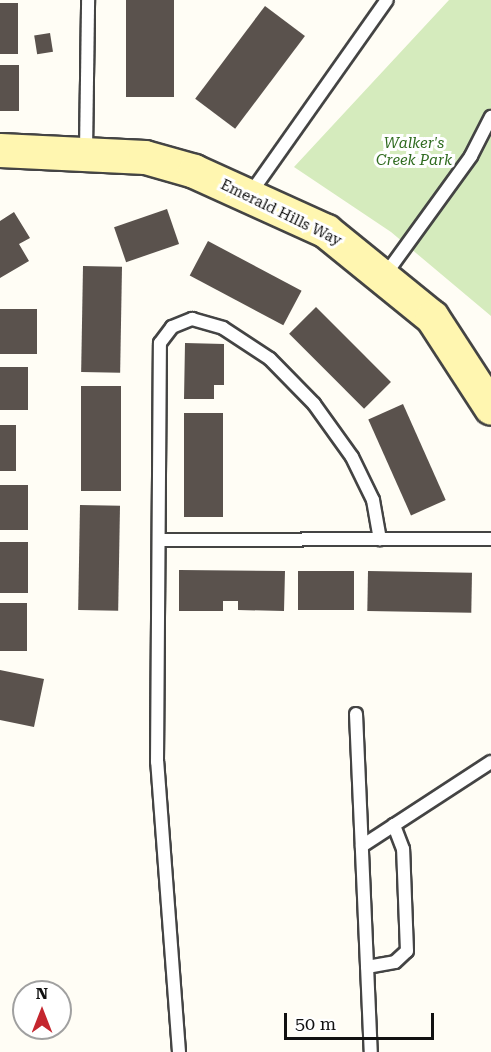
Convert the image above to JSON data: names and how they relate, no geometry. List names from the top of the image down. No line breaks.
{"streets":{"street":["Emerald Hills Way"]},"parks":["Walker's Creek Park"],"scale_bar":"50 m","north":"top"}
